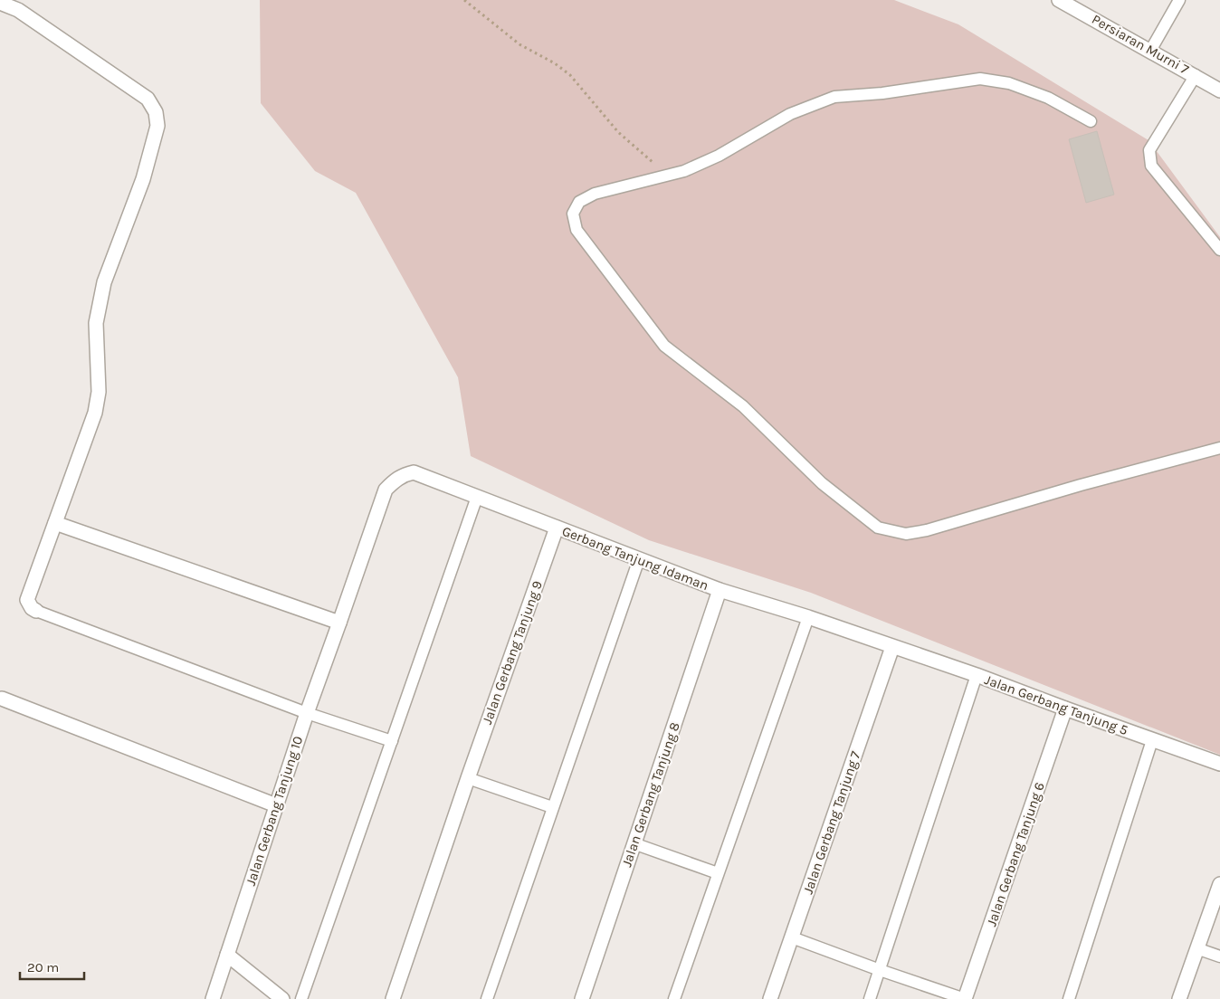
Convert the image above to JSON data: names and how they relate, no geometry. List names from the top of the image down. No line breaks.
{"streets":{"street":["Persiaran Murni 7","Gerbang Tanjung Idaman","Jalan Gerbang Tanjung 9","Jalan Gerbang Tanjung 5","Jalan Gerbang Tanjung 8","Jalan Gerbang Tanjung 10","Jalan Gerbang Tanjung 7","Jalan Gerbang Tanjung 6"]},"crossings":[["Gerbang Tanjung Idaman","Jalan Gerbang Tanjung 9"],["Gerbang Tanjung Idaman","Jalan Gerbang Tanjung 5"],["Gerbang Tanjung Idaman","Jalan Gerbang Tanjung 8"],["Gerbang Tanjung Idaman","Jalan Gerbang Tanjung 10"],["Gerbang Tanjung Idaman","Jalan Gerbang Tanjung 7"],["Jalan Gerbang Tanjung 5","Jalan Gerbang Tanjung 7"],["Jalan Gerbang Tanjung 5","Jalan Gerbang Tanjung 6"]],"scale_bar":"20 m"}
